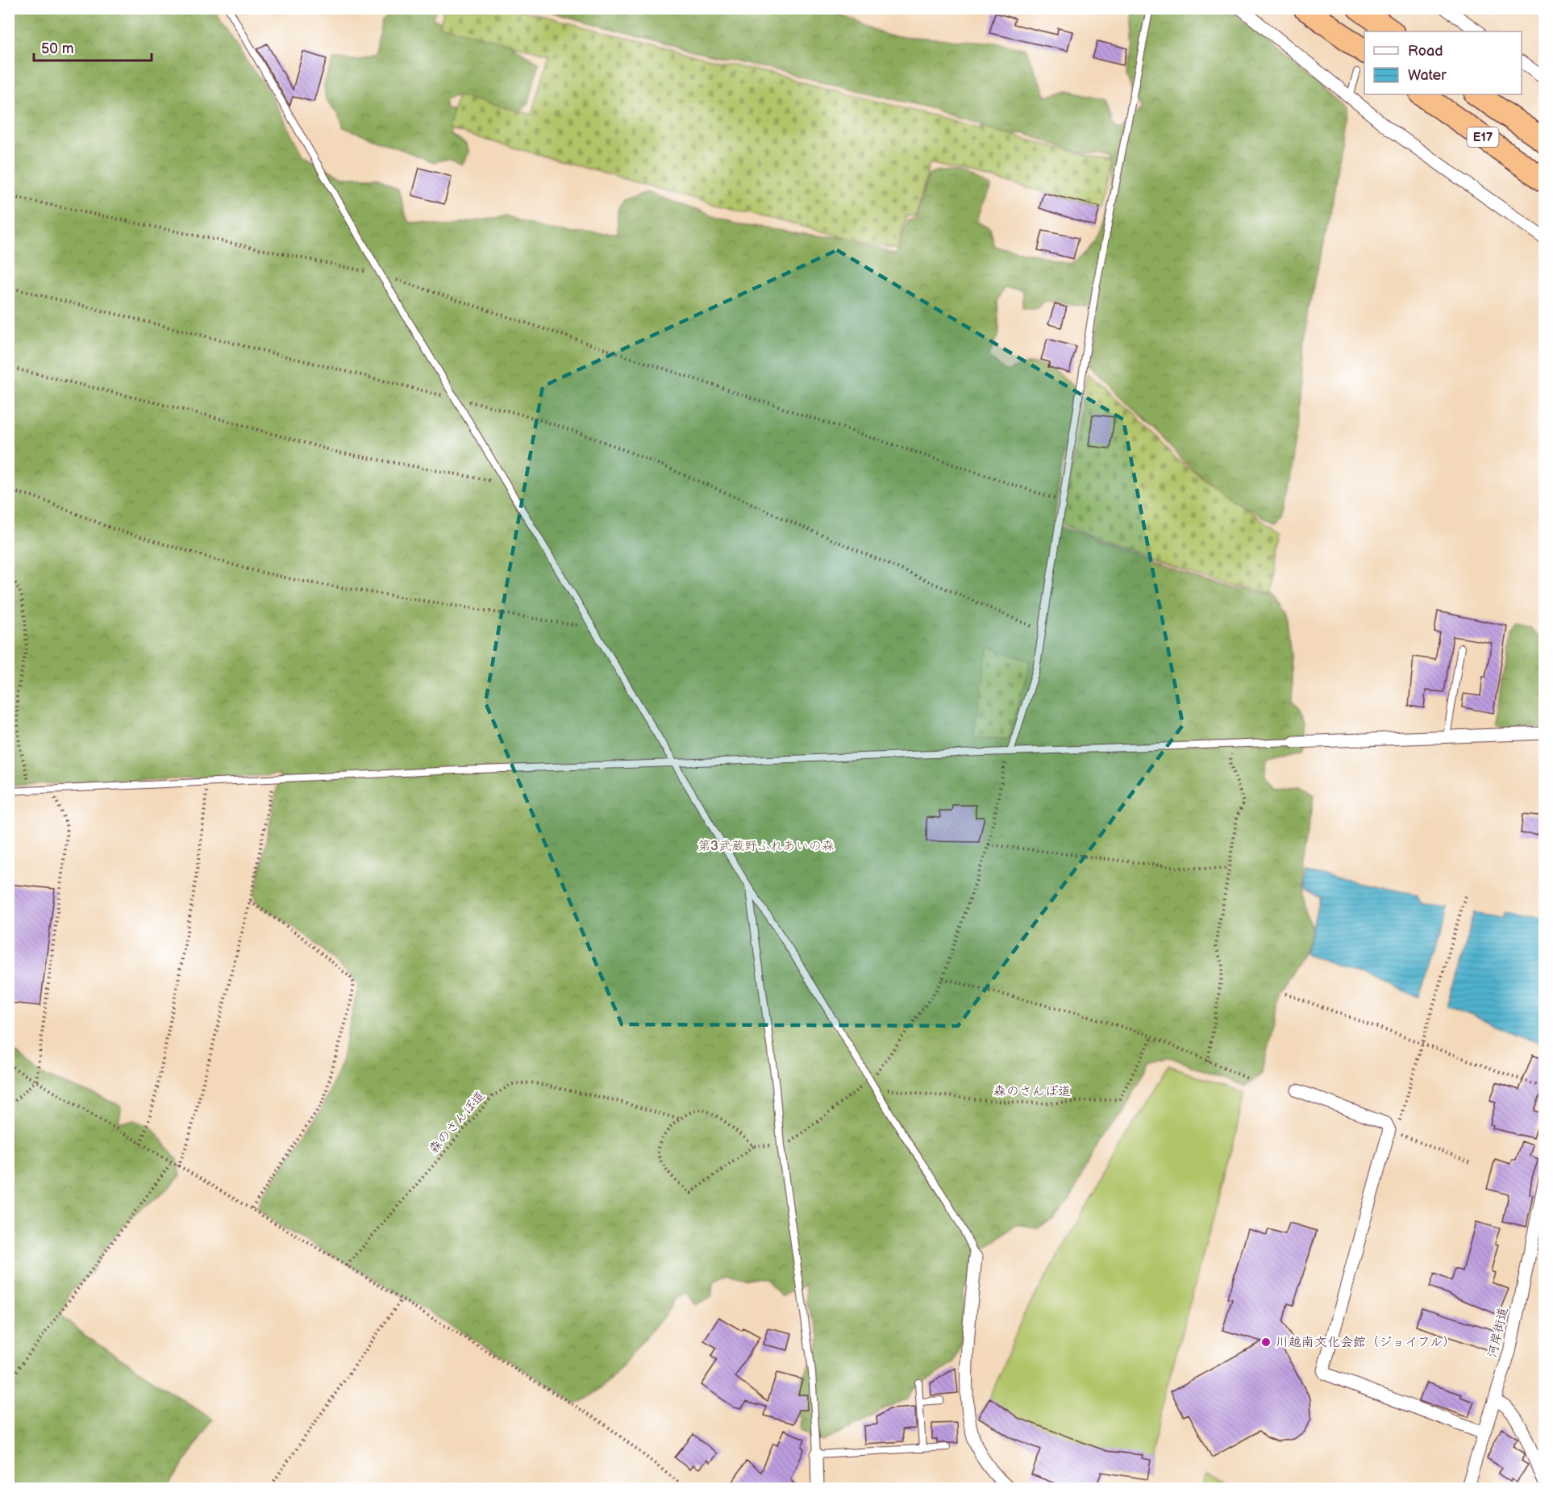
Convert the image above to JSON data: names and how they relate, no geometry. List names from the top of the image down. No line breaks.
{"streets":{"highway":["E17"],"street":["河岸街道"],"path":["森のさんぽ道"]},"parks":["第3武蔵野ふれあいの森"],"places":["川越南文化会館（ジョイフル）"],"legend":["Road","Water"],"scale_bar":"50 m"}
